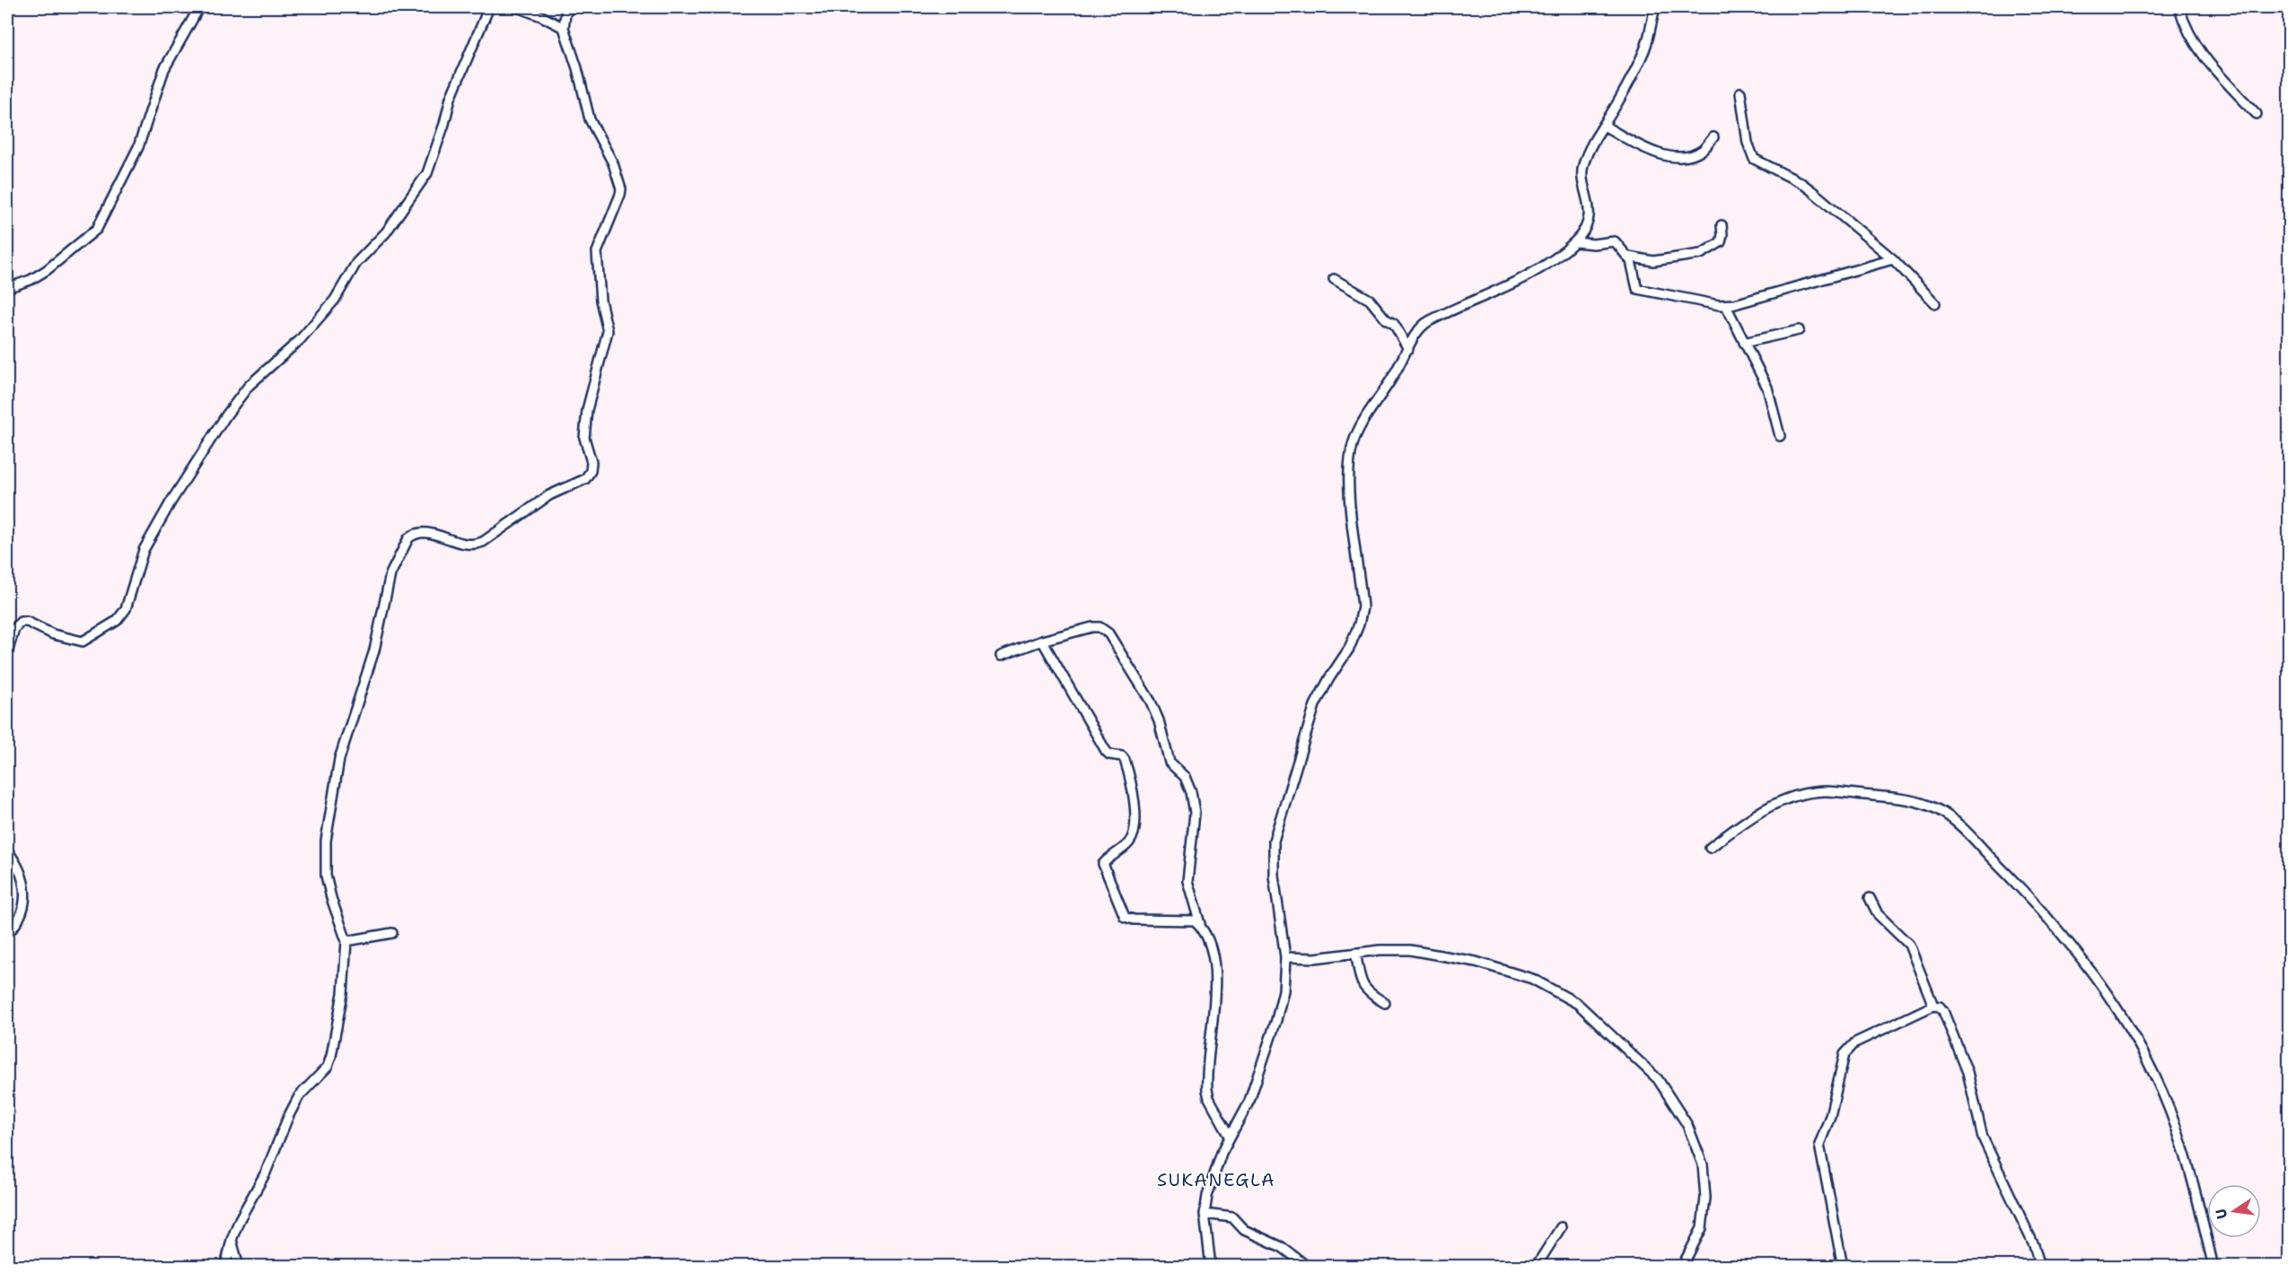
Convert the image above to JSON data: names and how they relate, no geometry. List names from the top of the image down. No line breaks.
{"districts":["SUKANEGLA"],"north":"left"}
